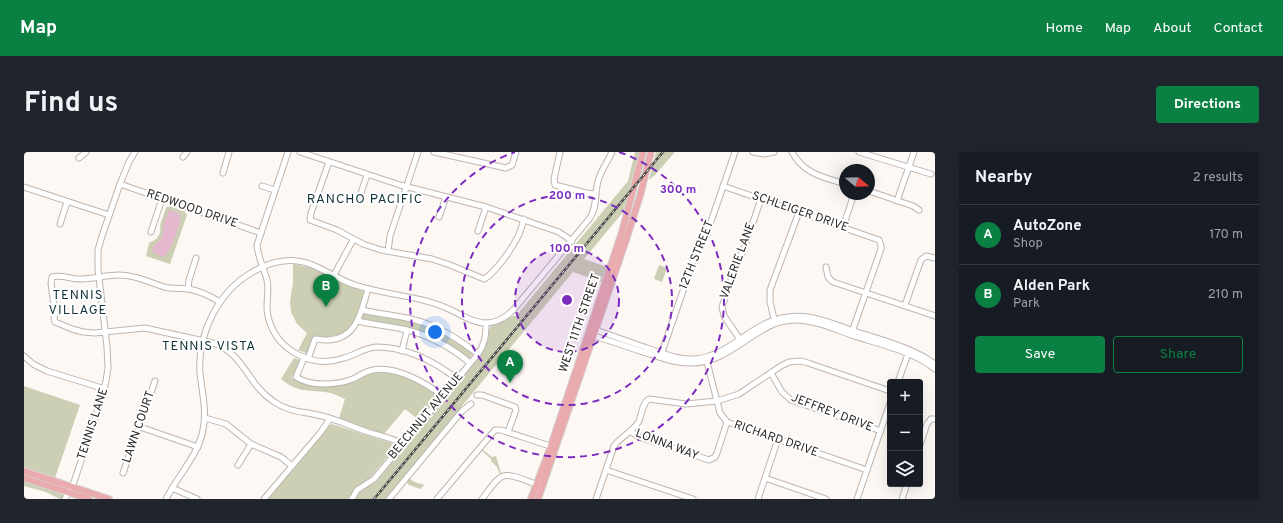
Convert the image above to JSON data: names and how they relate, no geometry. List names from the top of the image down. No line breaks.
{"streets":{"main road":["WEST 11TH STREET"],"street":["REDWOOD DRIVE","SCHLEIGER DRIVE","12TH STREET","VALERIE LANE","JEFFREY DRIVE","BEECHNUT AVENUE","TENNIS LANE","LAWN COURT","RICHARD DRIVE","LONNA WAY"]},"crossings":[["REDWOOD DRIVE","TENNIS LANE"],["SCHLEIGER DRIVE","12TH STREET"],["SCHLEIGER DRIVE","VALERIE LANE"],["RICHARD DRIVE","LONNA WAY"]],"districts":["RANCHO PACIFIC","TENNIS VILLAGE","TENNIS VISTA"],"north":"right","page":{"header":"Map","nav":["Home","Map","About","Contact"],"title":"Find us","buttons":["Directions",["Save","Share"]],"heading":["Nearby","2 results"],"list":[{"mark":"A","name":"AutoZone","note":"Shop","value":"170 m"},{"mark":"B","name":"Alden Park","note":"Park","value":"210 m"}],"pins":["B","A"],"map_buttons":["+","−"]},"rings":["300 m","200 m","100 m"]}
